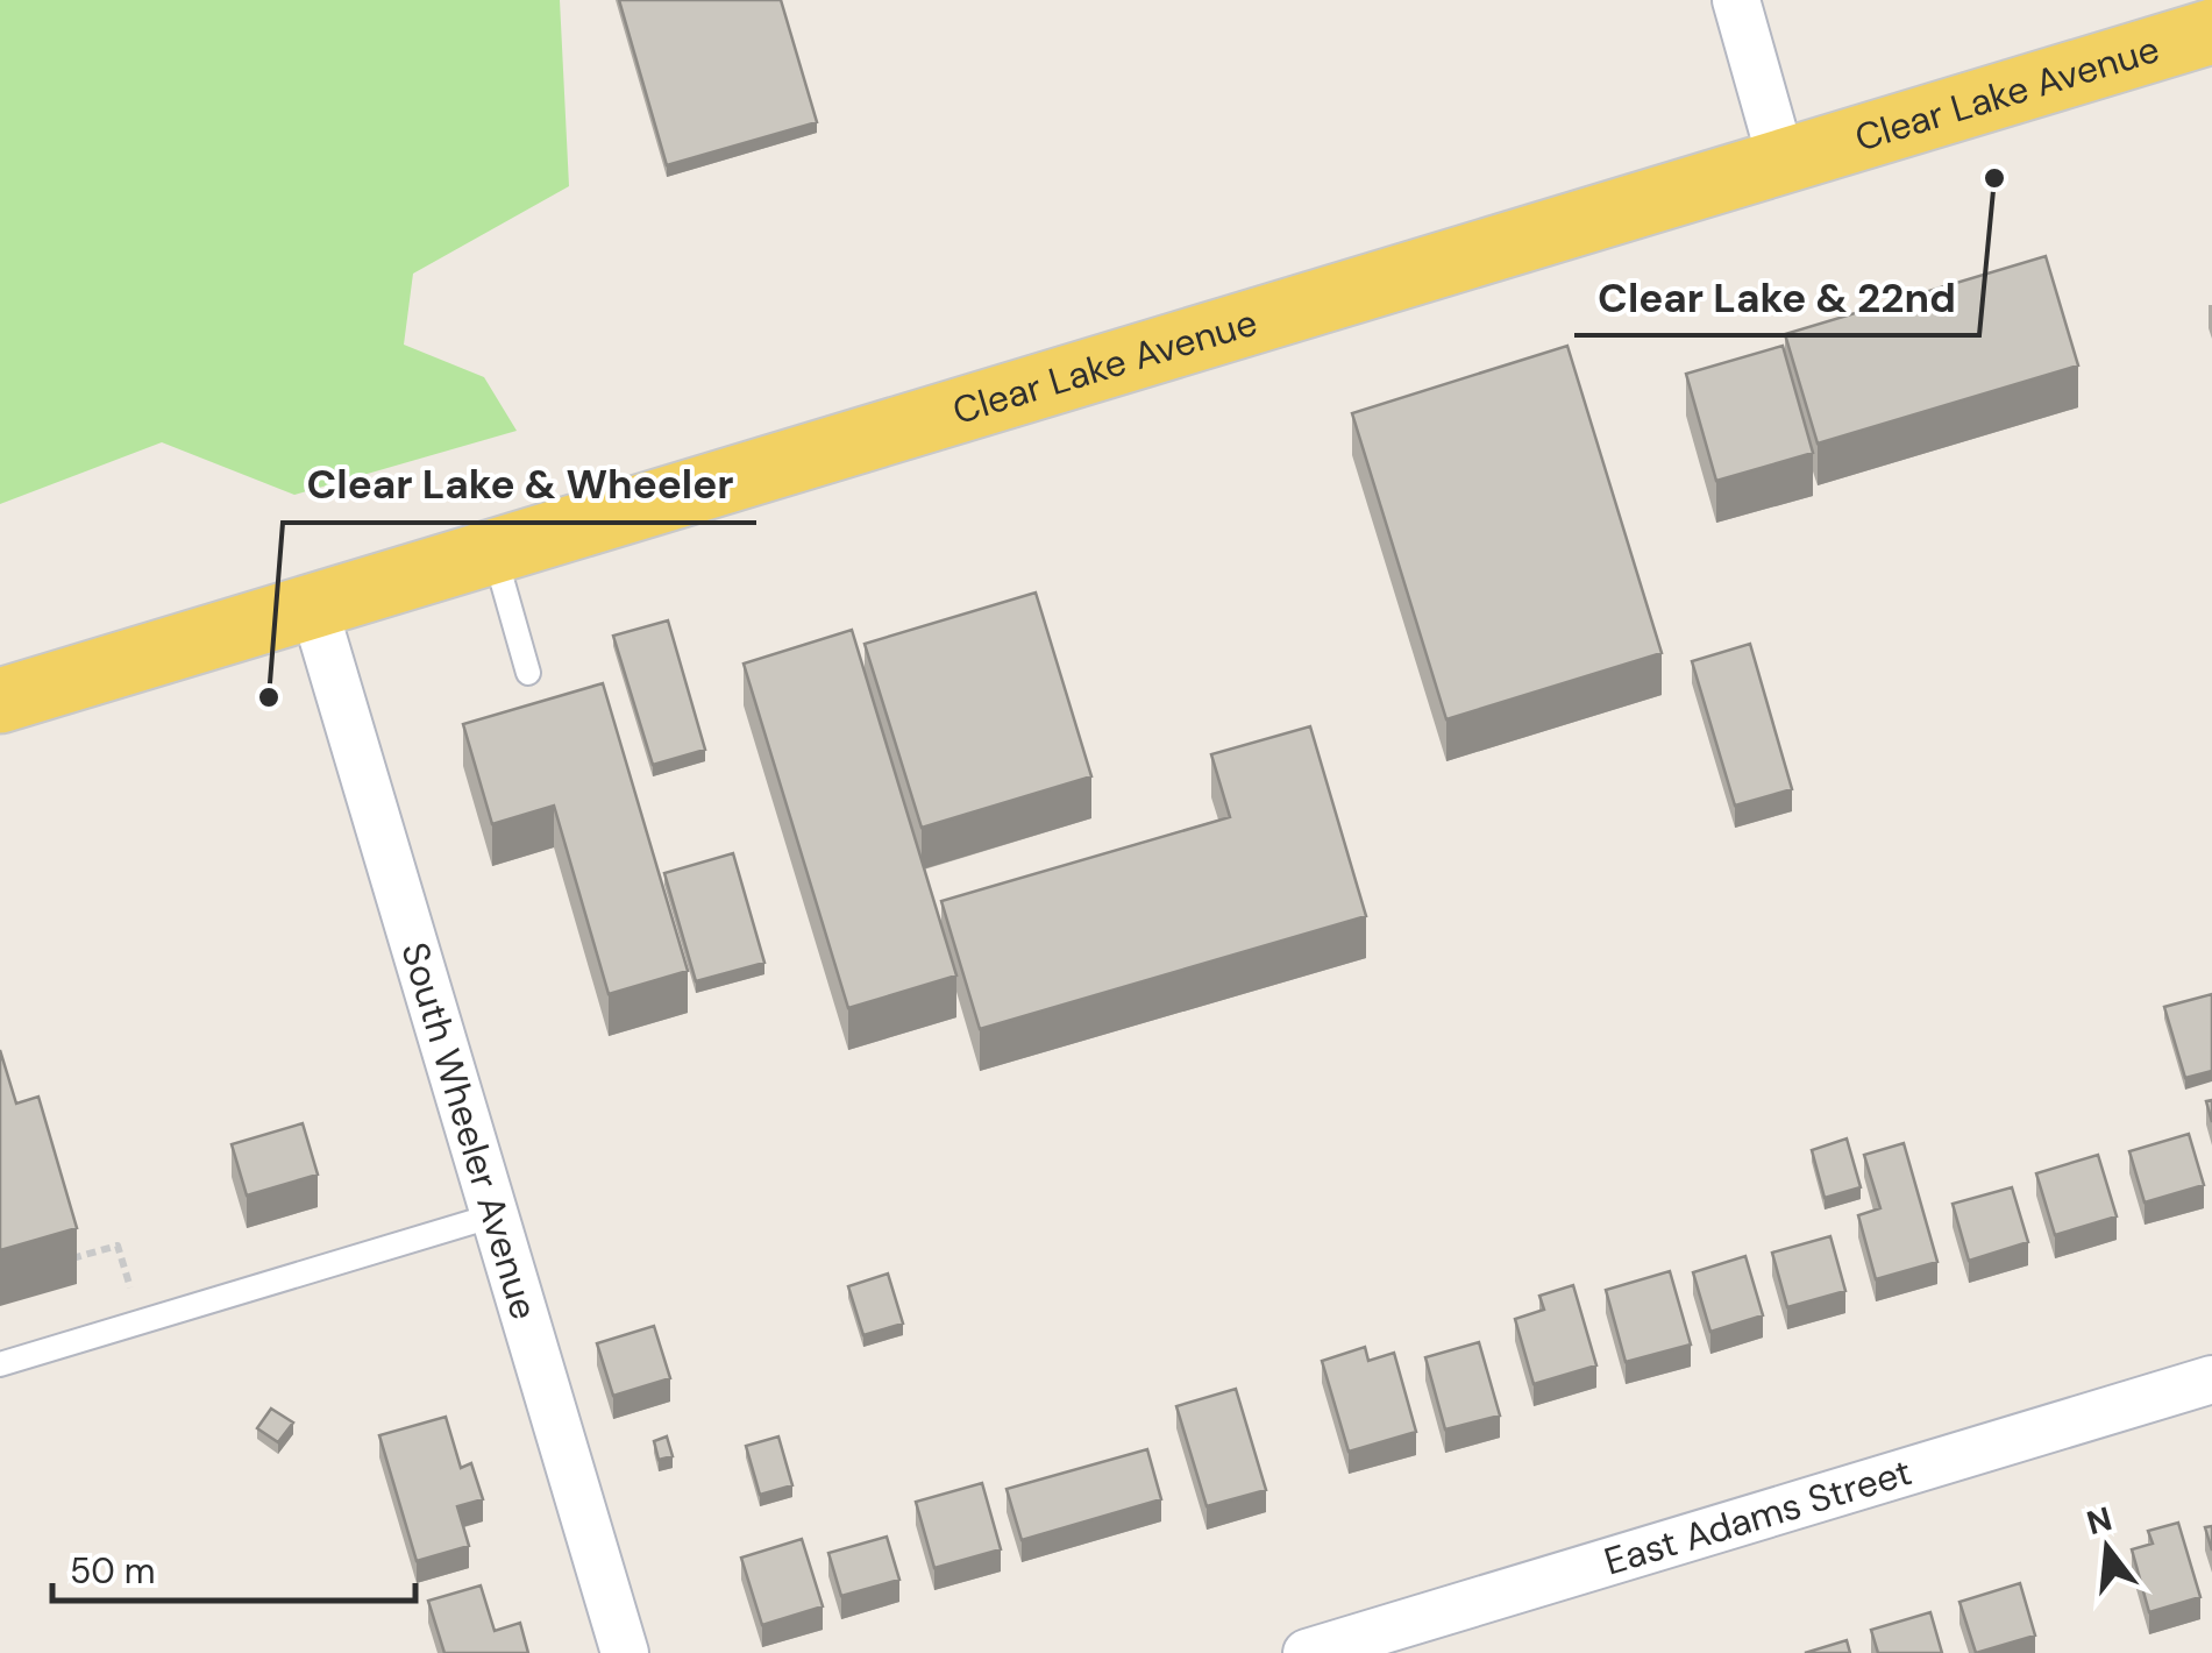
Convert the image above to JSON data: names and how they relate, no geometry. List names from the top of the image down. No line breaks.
{"streets":{"main road":["Clear Lake Avenue"],"street":["South Wheeler Avenue","East Adams Street"]},"crossings":[["Clear Lake Avenue","South Wheeler Avenue"]],"places":["Clear Lake & 22nd","Clear Lake & Wheeler"],"scale_bar":"50 m","north":"top"}
